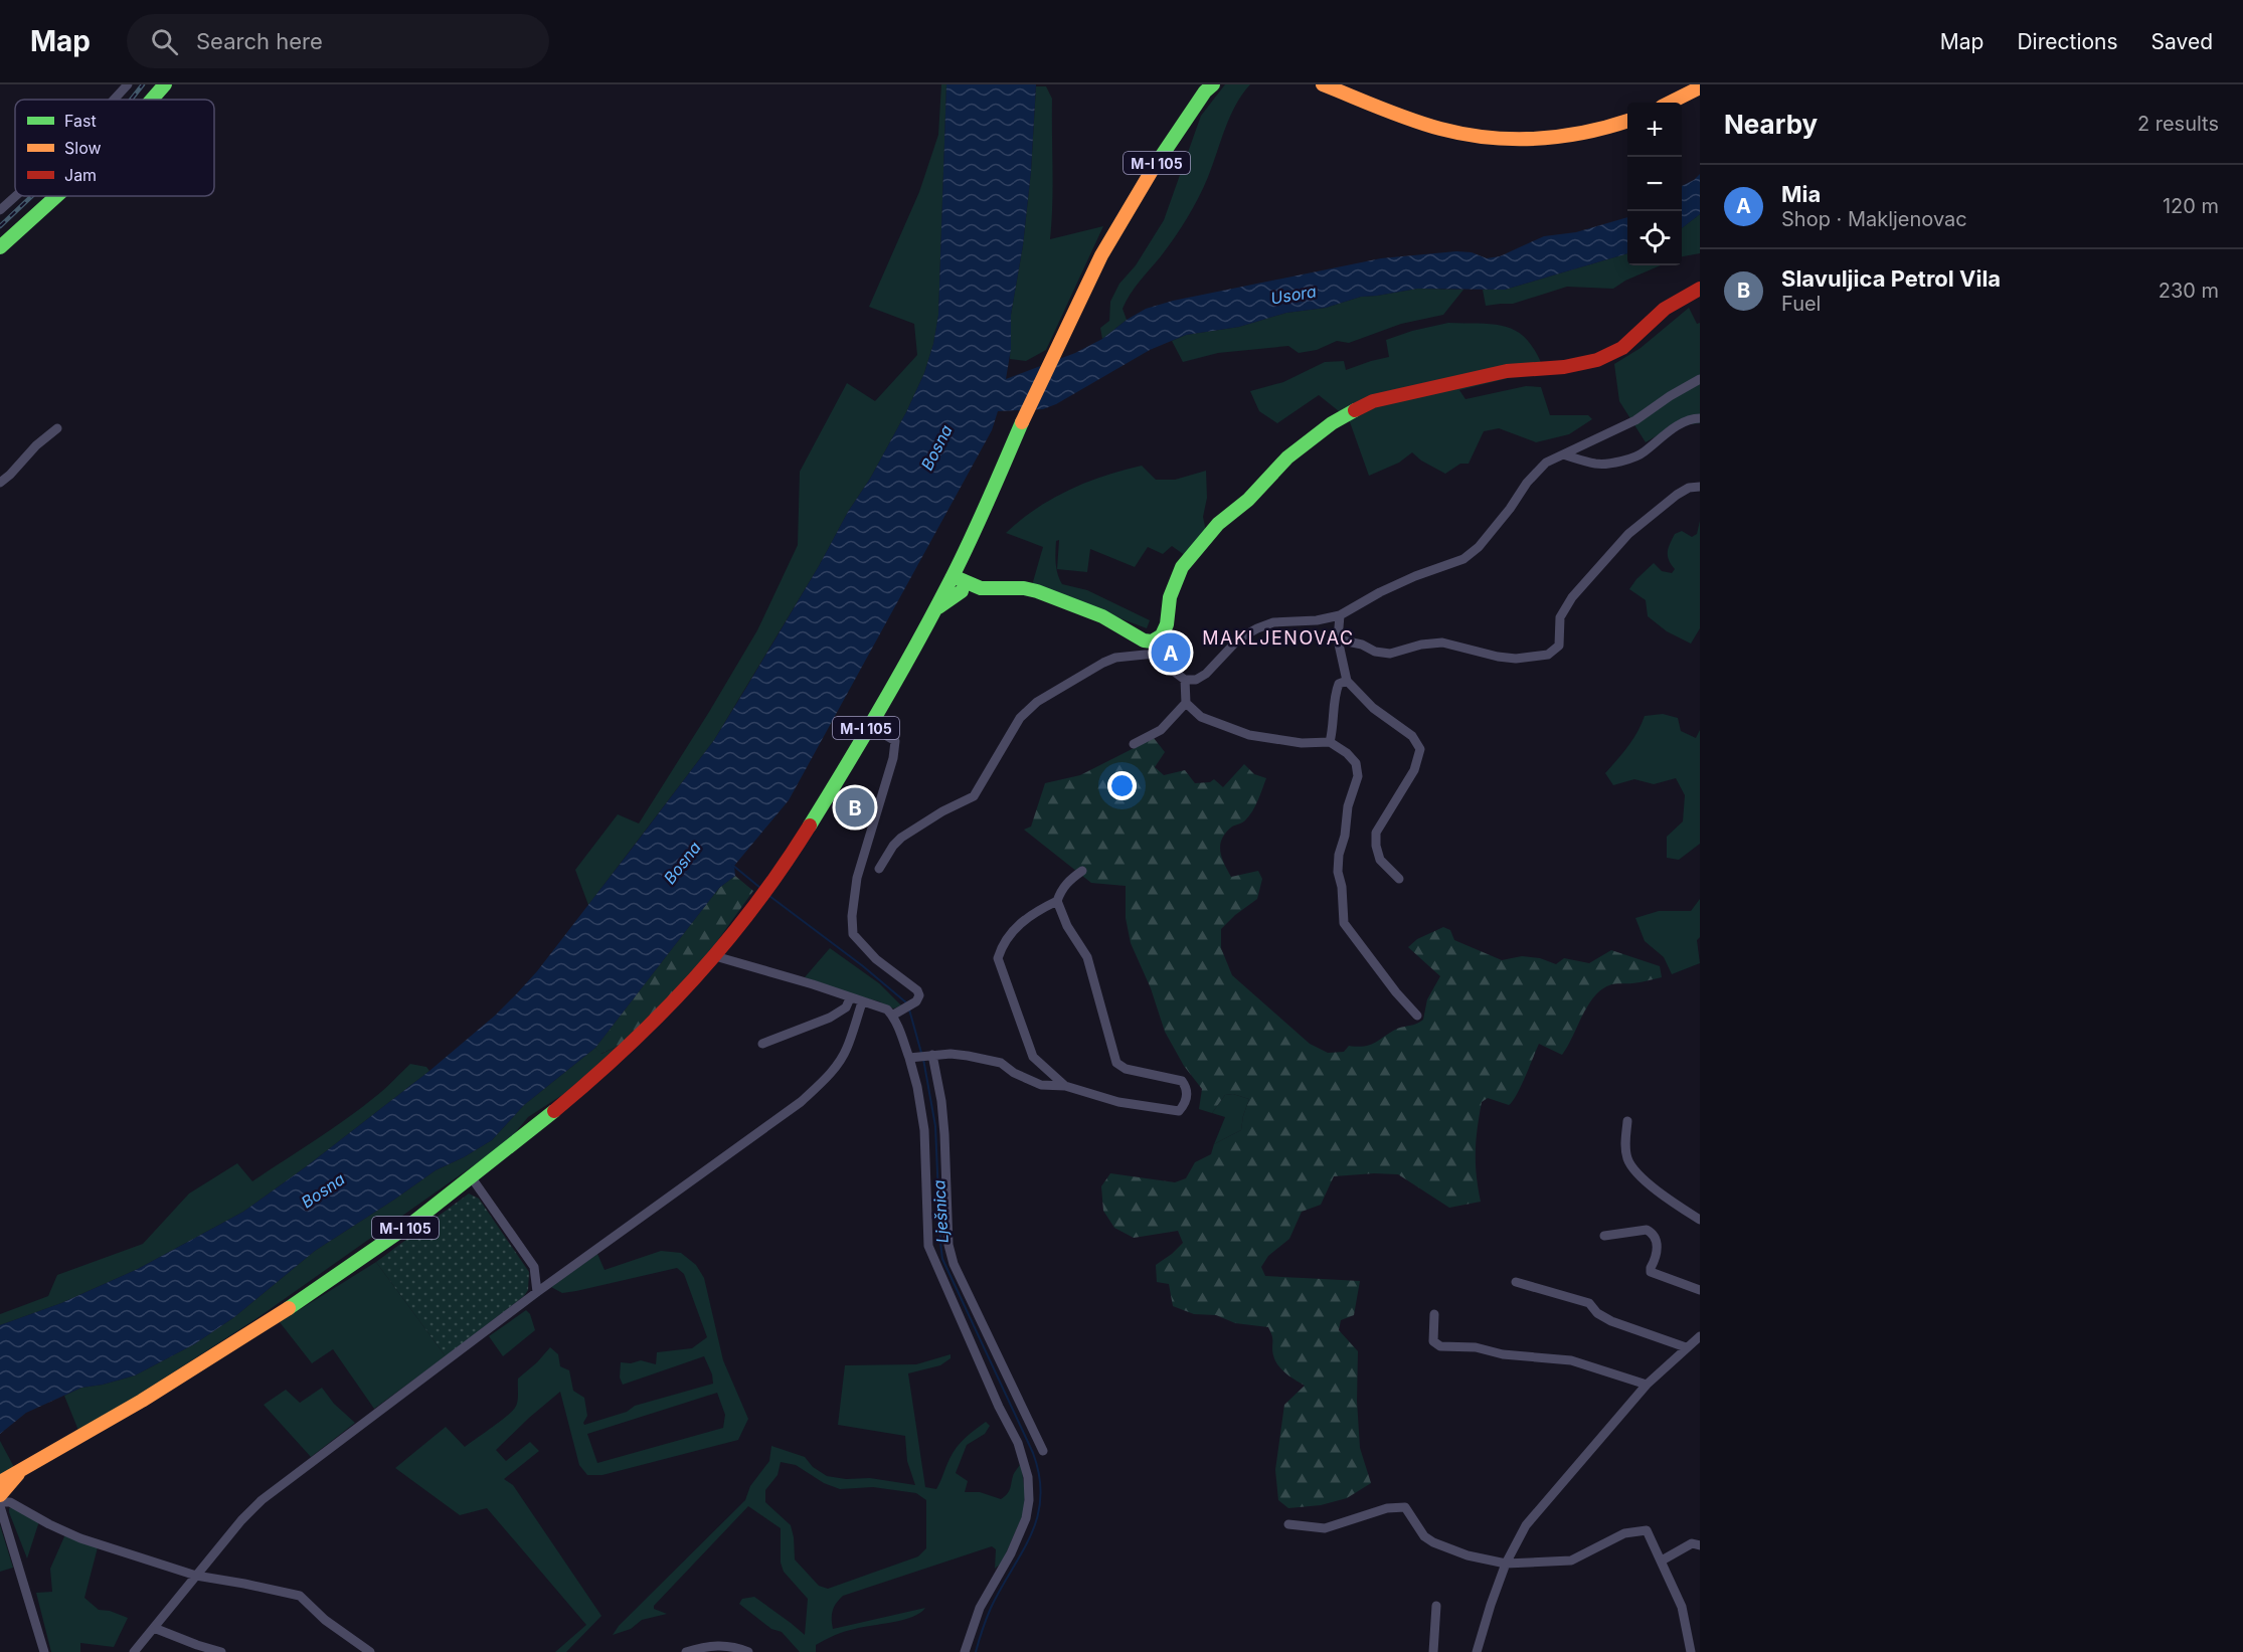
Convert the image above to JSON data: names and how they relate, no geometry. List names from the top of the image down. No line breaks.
{"streets":{"main road":["M-I 105"]},"districts":["MAKLJENOVAC"],"water":["Usora","Bosna","Lješnica"],"legend":["Fast","Slow","Jam"],"page":{"header":"Map","search":"Search here","nav":["Map","Directions","Saved"],"heading":["Nearby","2 results"],"map_buttons":["+","−"],"list":[{"mark":"A","name":"Mia","note":"Shop · Makljenovac","value":"120 m"},{"mark":"B","name":"Slavuljica Petrol Vila","note":"Fuel","value":"230 m"}],"pins":["A","B"]}}
